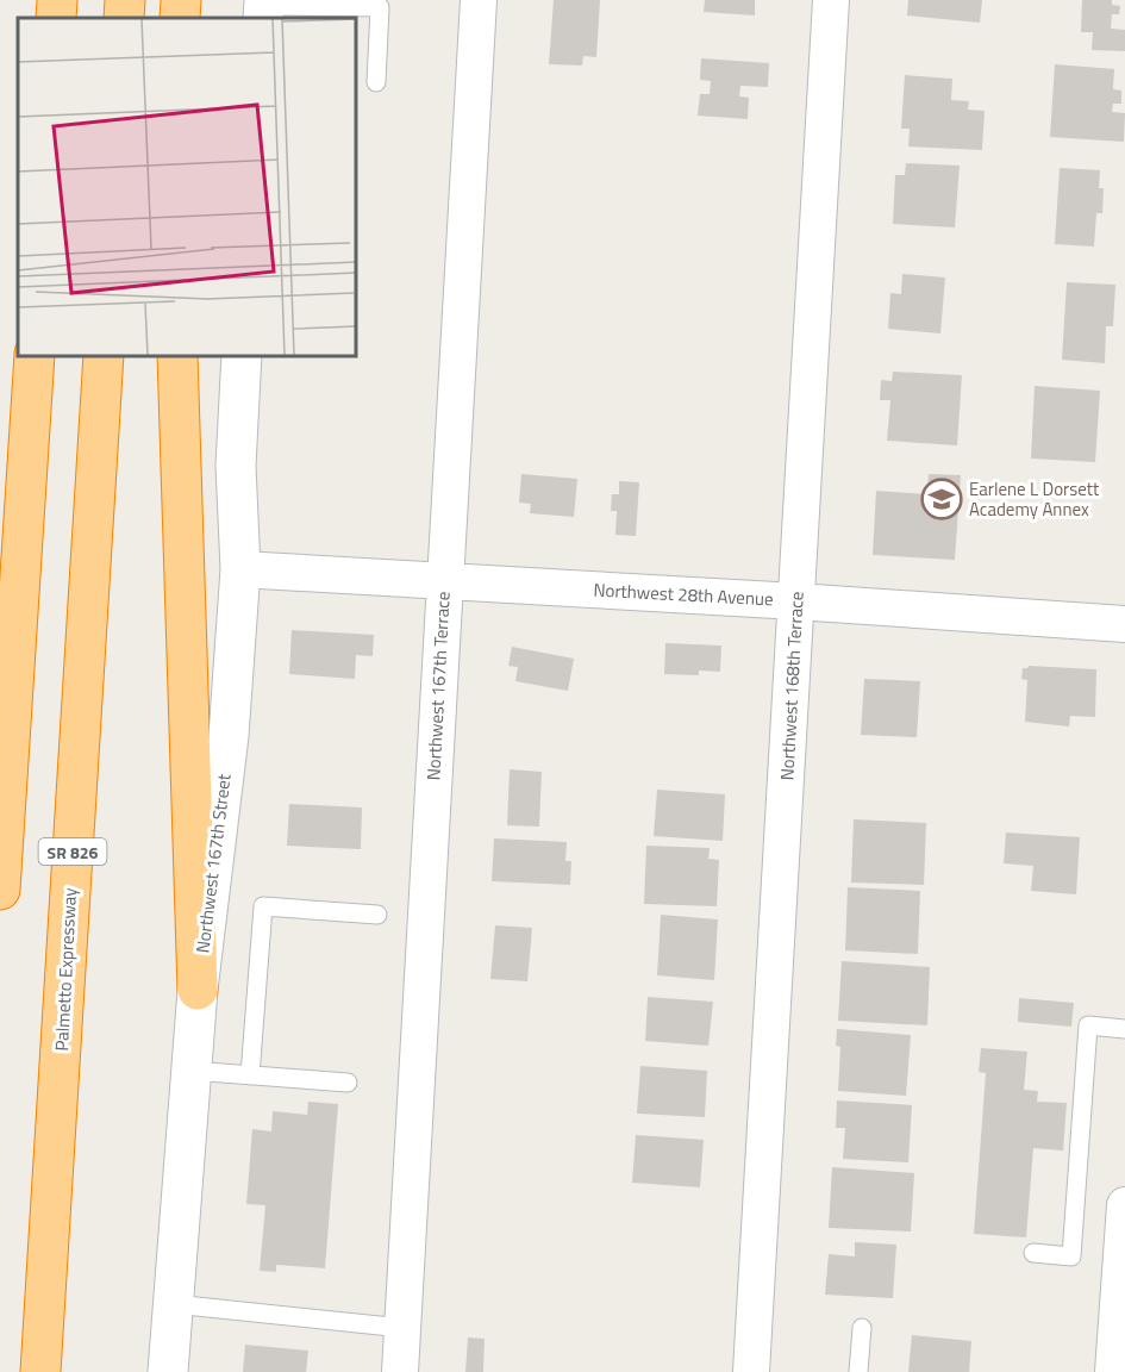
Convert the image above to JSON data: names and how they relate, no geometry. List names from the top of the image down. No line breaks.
{"streets":{"highway":["SR 826","Palmetto Expressway"],"street":["Northwest 28th Avenue","Northwest 167th Terrace","Northwest 168th Terrace","Northwest 167th Street"]},"crossings":[["Northwest 28th Avenue","Northwest 167th Terrace"],["Northwest 28th Avenue","Northwest 168th Terrace"],["Northwest 28th Avenue","Northwest 167th Street"]],"places":{"school or university":["Earlene L Dorsett Academy Annex"]}}
